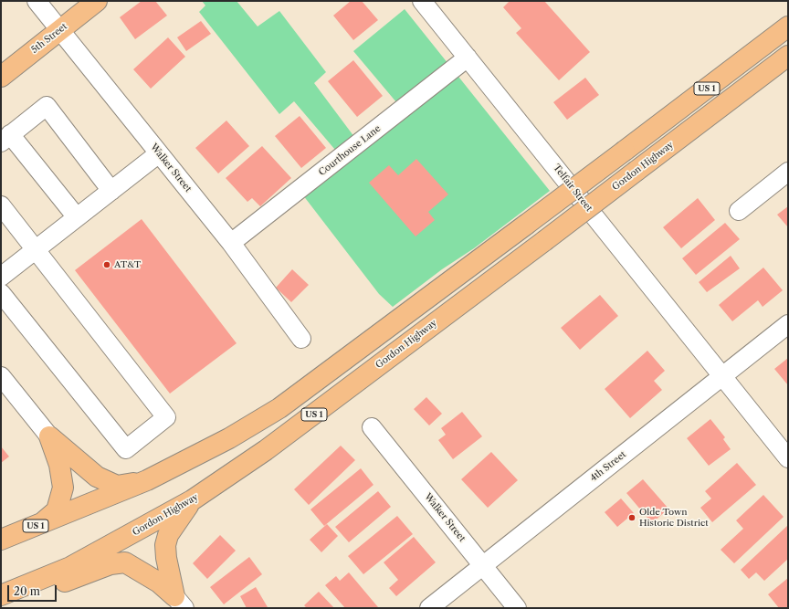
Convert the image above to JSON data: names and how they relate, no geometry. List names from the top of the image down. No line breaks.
{"streets":{"main road":["5th Street","US 1","Gordon Highway"],"street":["Courthouse Lane","Walker Street","Telfair Street","4th Street"]},"crossings":[["5th Street","Walker Street"],["Courthouse Lane","Walker Street"],["Courthouse Lane","Telfair Street"],["Walker Street","4th Street"],["Telfair Street","4th Street"]],"places":["AT&T","Olde Town Historic District"],"scale_bar":"20 m"}
